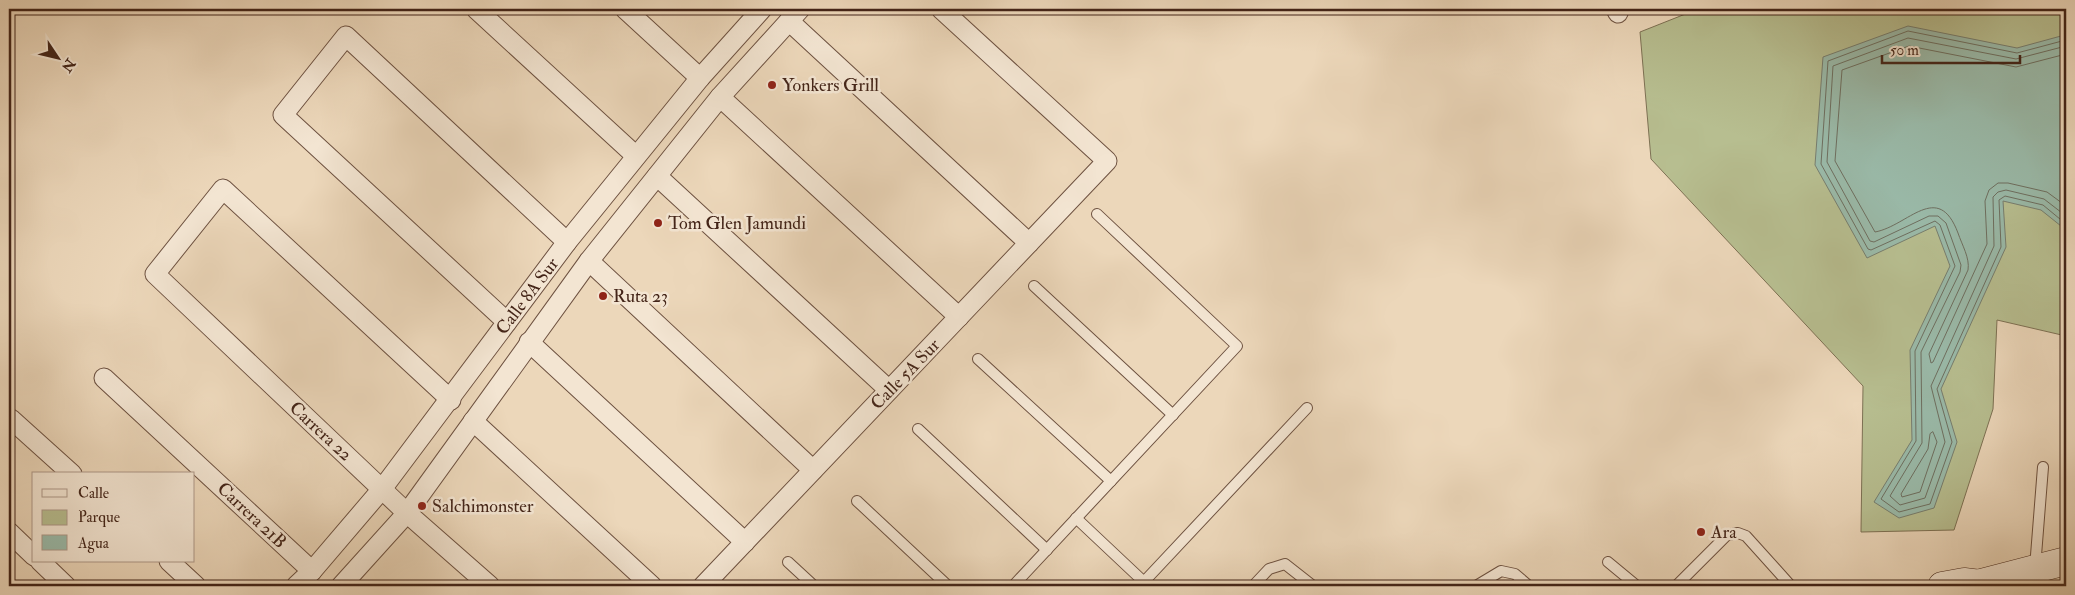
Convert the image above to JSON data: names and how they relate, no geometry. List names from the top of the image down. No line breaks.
{"streets":{"street":["Calle 8A Sur","Calle 5A Sur","Carrera 22","Carrera 21B"]},"crossings":[["Calle 8A Sur","Carrera 22"],["Calle 8A Sur","Carrera 21B"]],"places":["Yonkers Grill","Tom Glen Jamundi","Ruta 23","Salchimonster","Ara"],"legend":["Calle","Parque","Agua"],"scale_bar":"50 m","north":"bottom right"}
